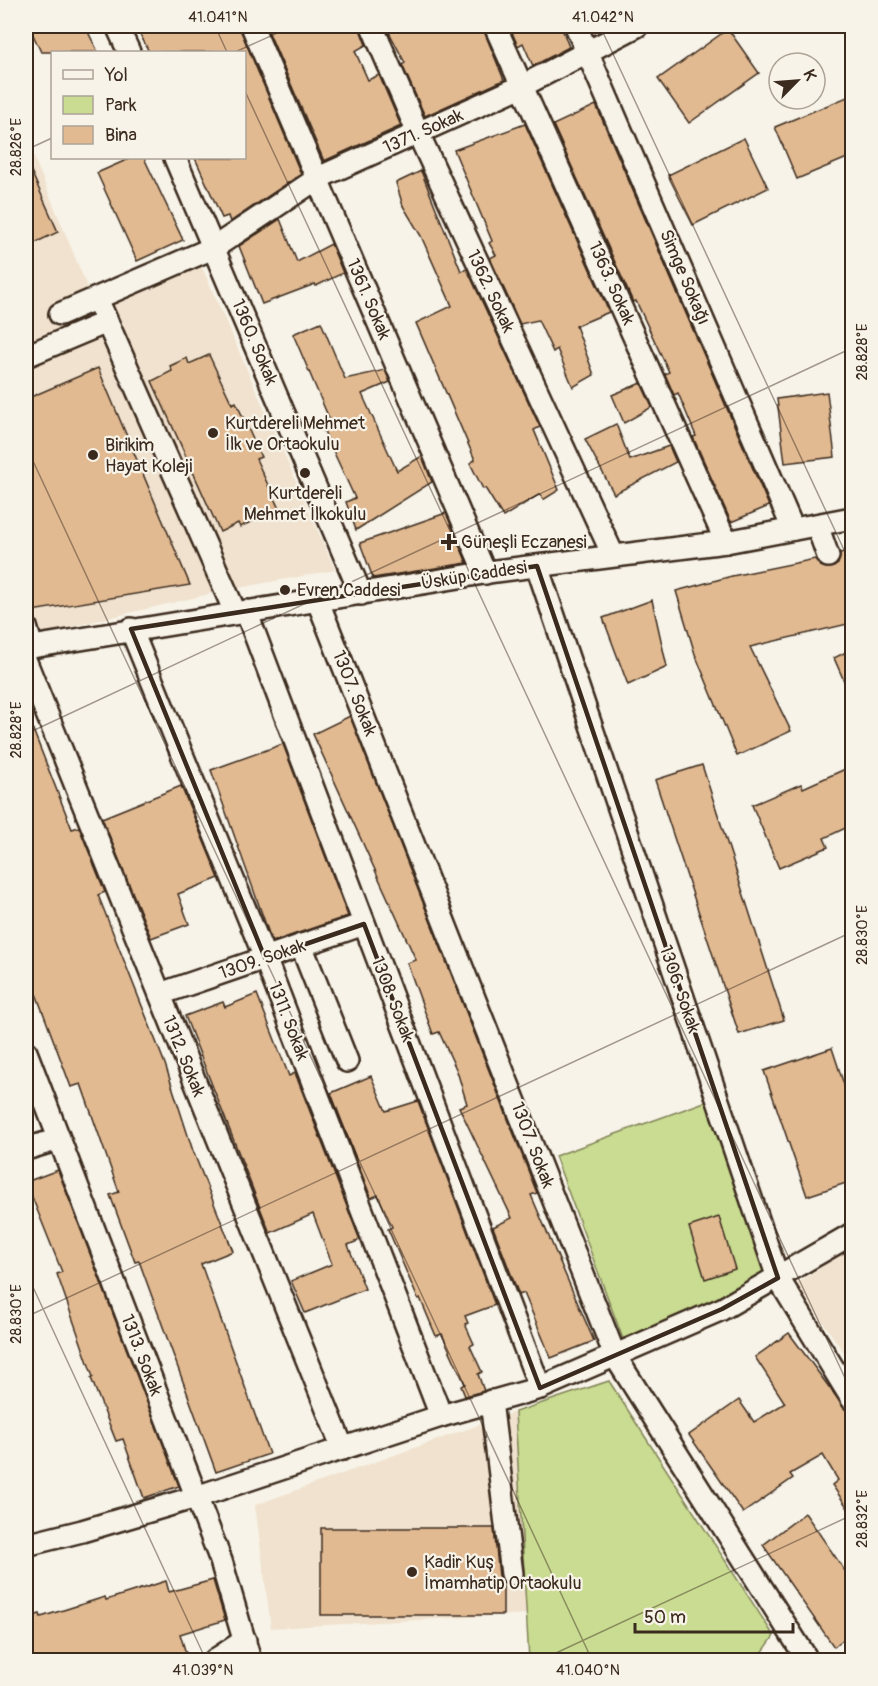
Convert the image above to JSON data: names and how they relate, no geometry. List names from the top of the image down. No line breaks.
{"streets":{"street":["1371. Sokak","Simge Sokağı","1363. Sokak","1362. Sokak","1361. Sokak","1360. Sokak","Üsküp Caddesi","1307. Sokak","1309. Sokak","1306. Sokak","1308. Sokak","1311. Sokak","1312. Sokak","1313. Sokak"]},"crossings":[["1371. Sokak","Simge Sokağı"],["1371. Sokak","1363. Sokak"],["1371. Sokak","1362. Sokak"],["1371. Sokak","1361. Sokak"],["1371. Sokak","1360. Sokak"],["1371. Sokak","1308. Sokak"],["Simge Sokağı","Üsküp Caddesi"],["1363. Sokak","Üsküp Caddesi"],["1362. Sokak","Üsküp Caddesi"],["1361. Sokak","Üsküp Caddesi"],["1360. Sokak","Üsküp Caddesi"],["Üsküp Caddesi","1307. Sokak"],["Üsküp Caddesi","1306. Sokak"],["Üsküp Caddesi","1308. Sokak"],["Üsküp Caddesi","1311. Sokak"],["Üsküp Caddesi","1312. Sokak"],["1309. Sokak","1308. Sokak"],["1309. Sokak","1311. Sokak"],["1309. Sokak","1312. Sokak"]],"places":{"other":["Kurtdereli Mehmet İlk ve Ortaokulu","Birikim Hayat Koleji","Kurtdereli Mehmet İlkokulu","Evren Caddesi","Kadir Kuş İmamhatip Ortaokulu"],"health":["Güneşli Eczanesi"]},"legend":["Yol","Park","Bina"],"scale_bar":"50 m","north":"top right","coordinates":["41.041°N","41.042°N","28.826°E","28.828°E","28.830°E","28.832°E","41.039°N","41.040°N"]}
